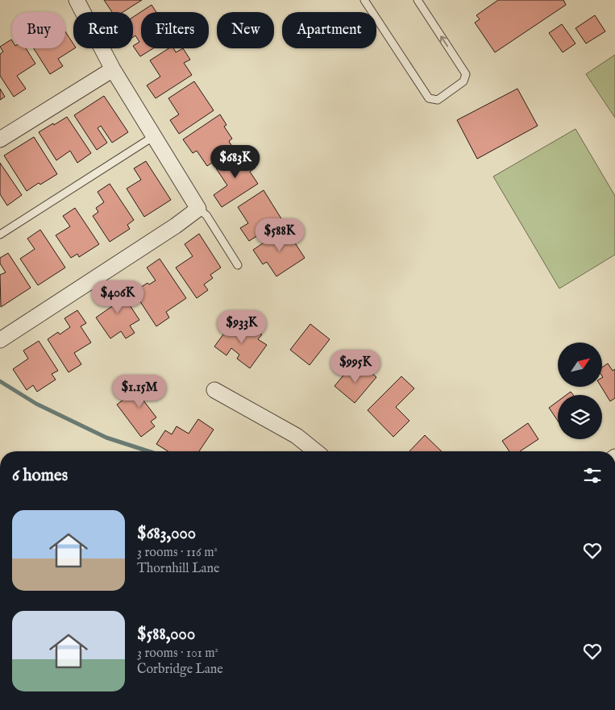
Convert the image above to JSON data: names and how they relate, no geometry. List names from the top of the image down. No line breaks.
{"north":"top right","page":{"chip":["Buy","Rent","Filters","New","Apartment"],"price":["$683K","$588K","$406K","$933K","$995K","$1.15M"],"heading":"6 homes","list":[{"name":"$683,000","note":"3 rooms · 116 m² · Thornhill Lane"},{"name":"$588,000","note":"3 rooms · 101 m² · Corbridge Lane"}]}}
